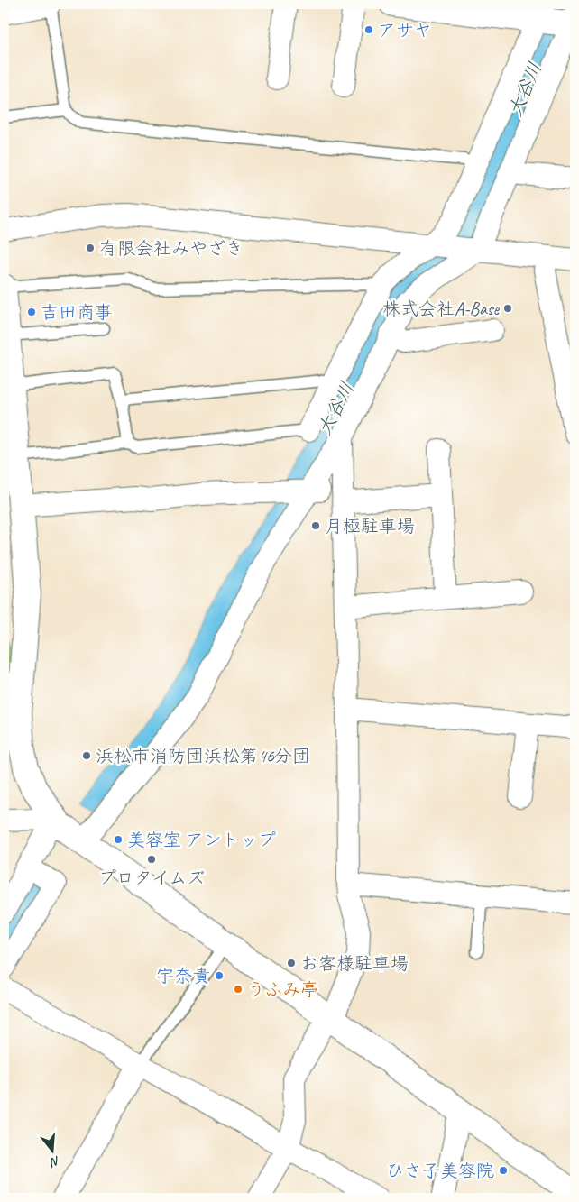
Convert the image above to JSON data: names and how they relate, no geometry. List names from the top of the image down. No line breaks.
{"water":["大谷川"],"places":["アサヤ","有限会社みやざき","株式会社A-Base","吉田商事","月極駐車場","浜松市消防団浜松第46分団","美容室 アントップ","プロタイムズ","お客様駐車場","宇奈貴","うふみ亭","ひさ子美容院"],"north":"bottom"}
